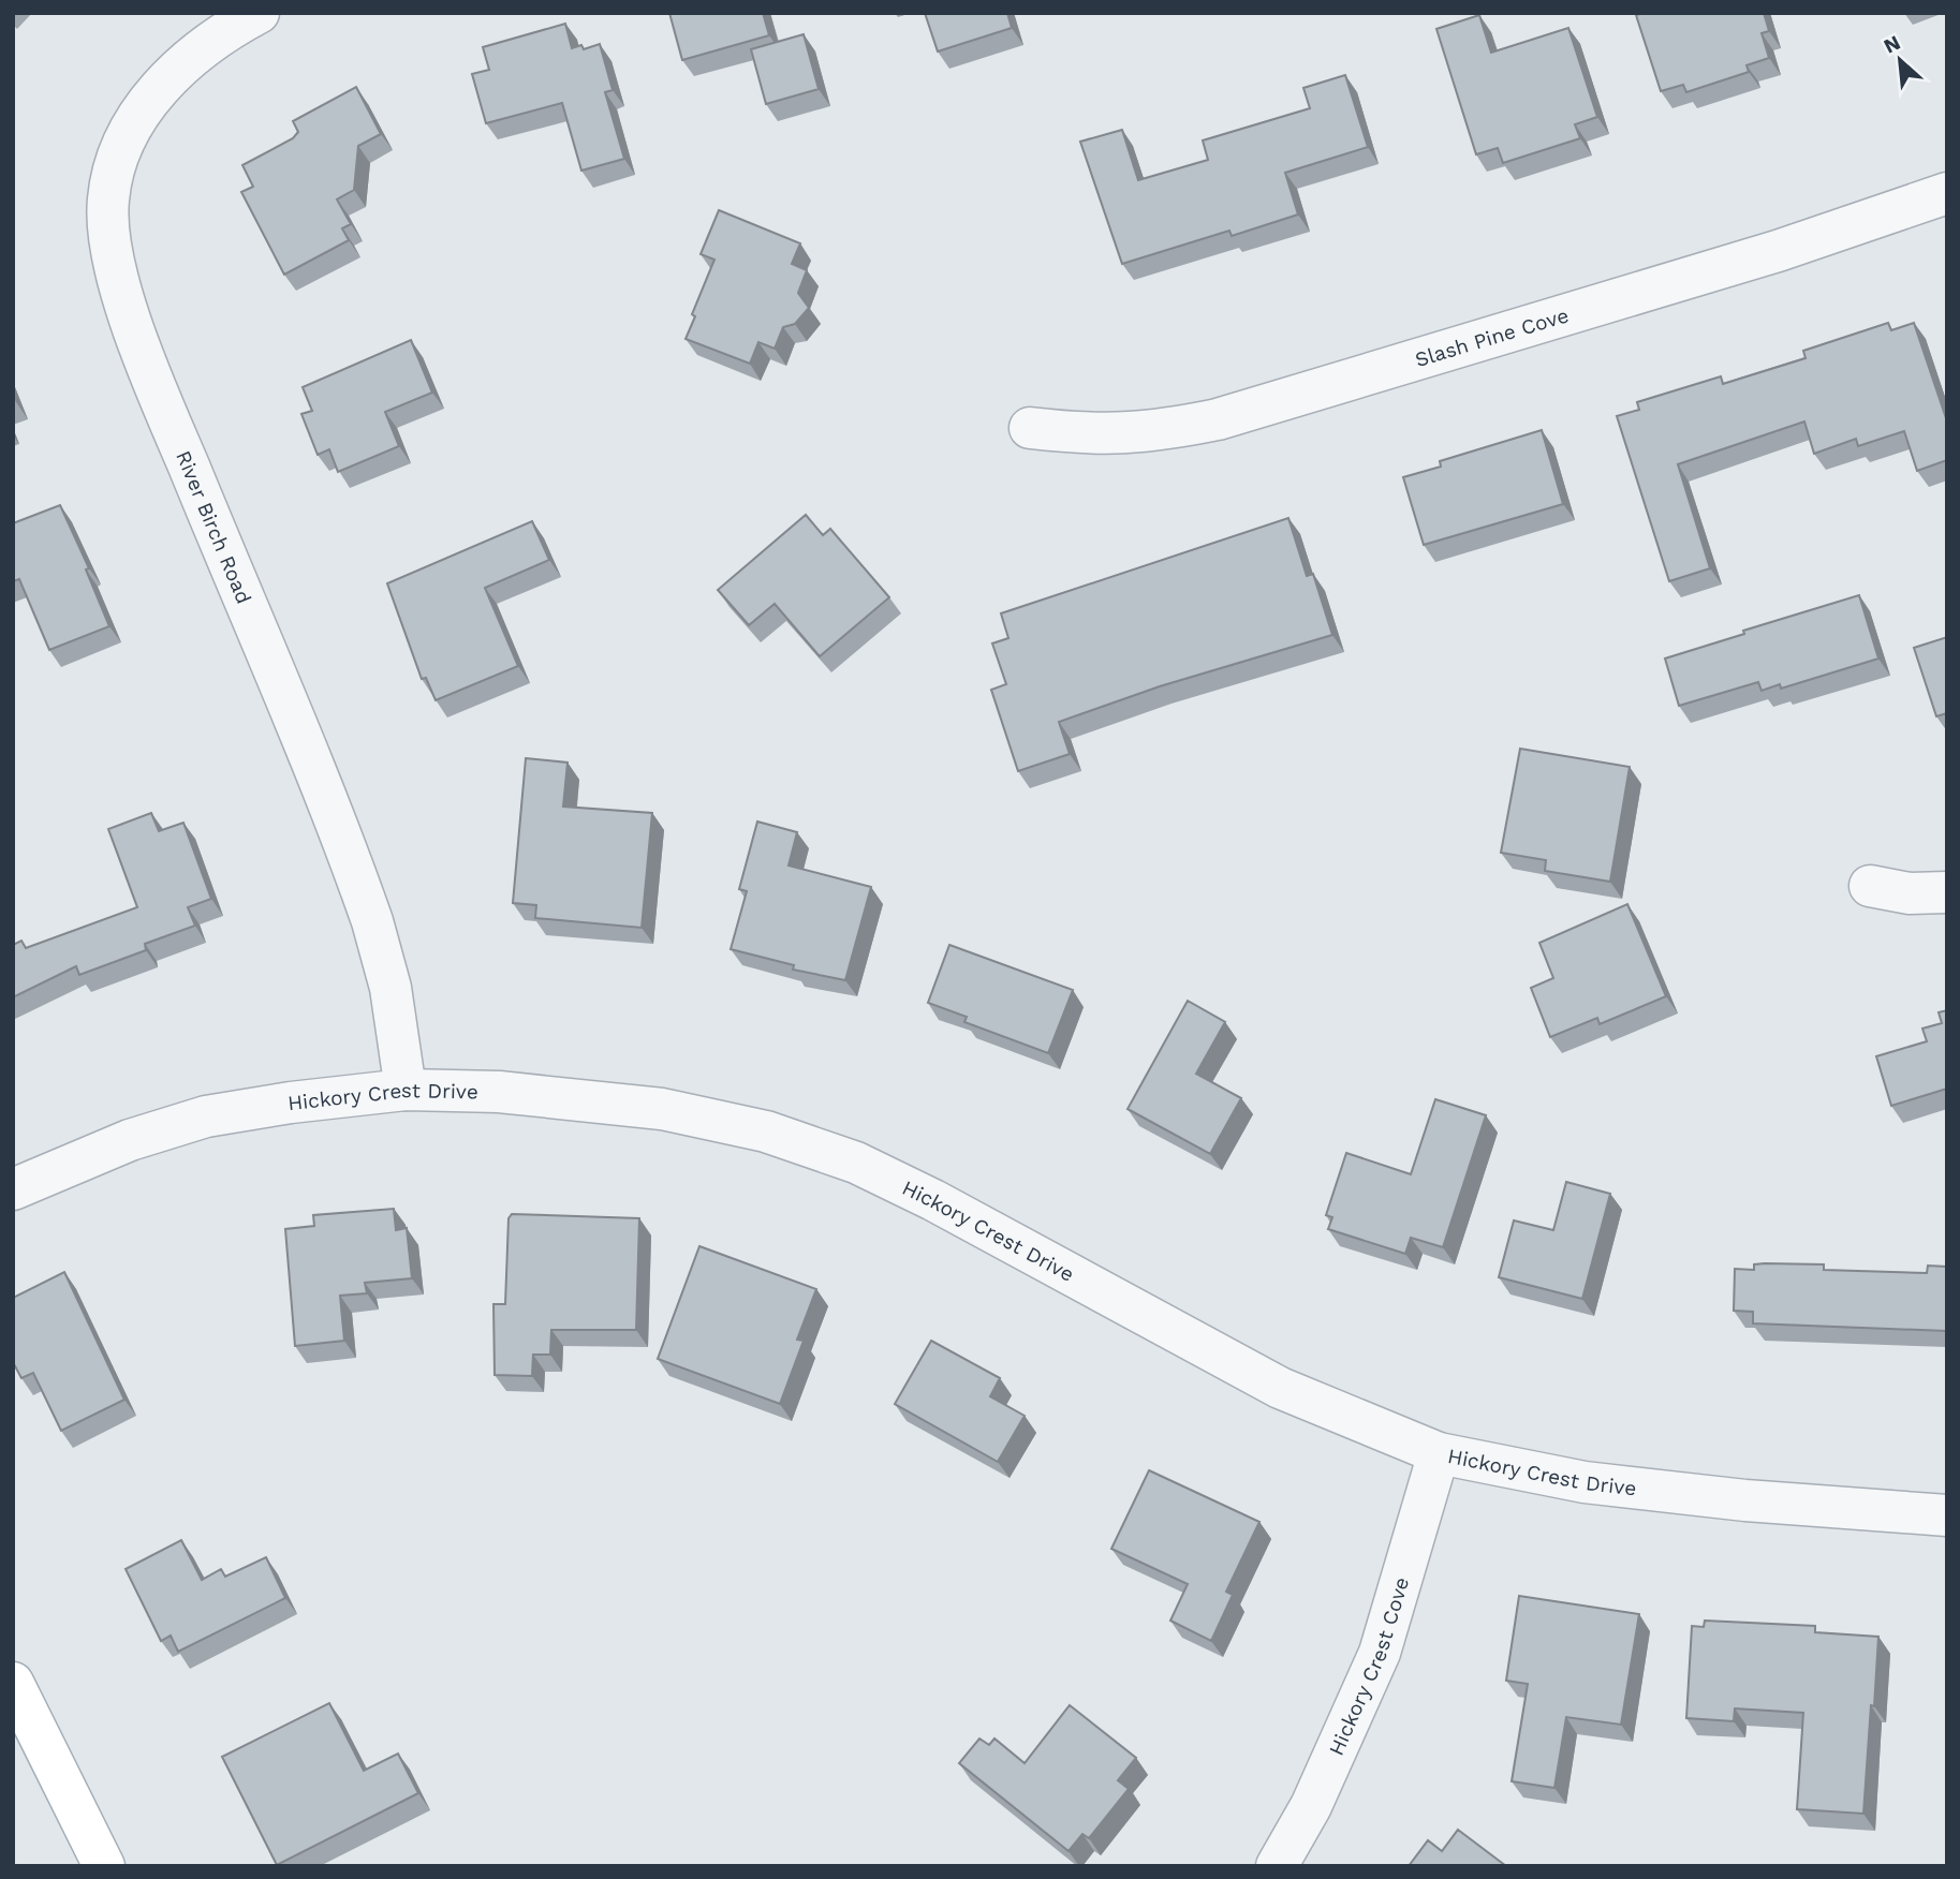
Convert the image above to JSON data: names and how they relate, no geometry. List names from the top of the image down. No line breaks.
{"streets":{"street":["Slash Pine Cove","River Birch Road","Hickory Crest Drive","Hickory Crest Cove"]},"crossings":[["River Birch Road","Hickory Crest Drive"],["Hickory Crest Drive","Hickory Crest Cove"]],"north":"top left"}
